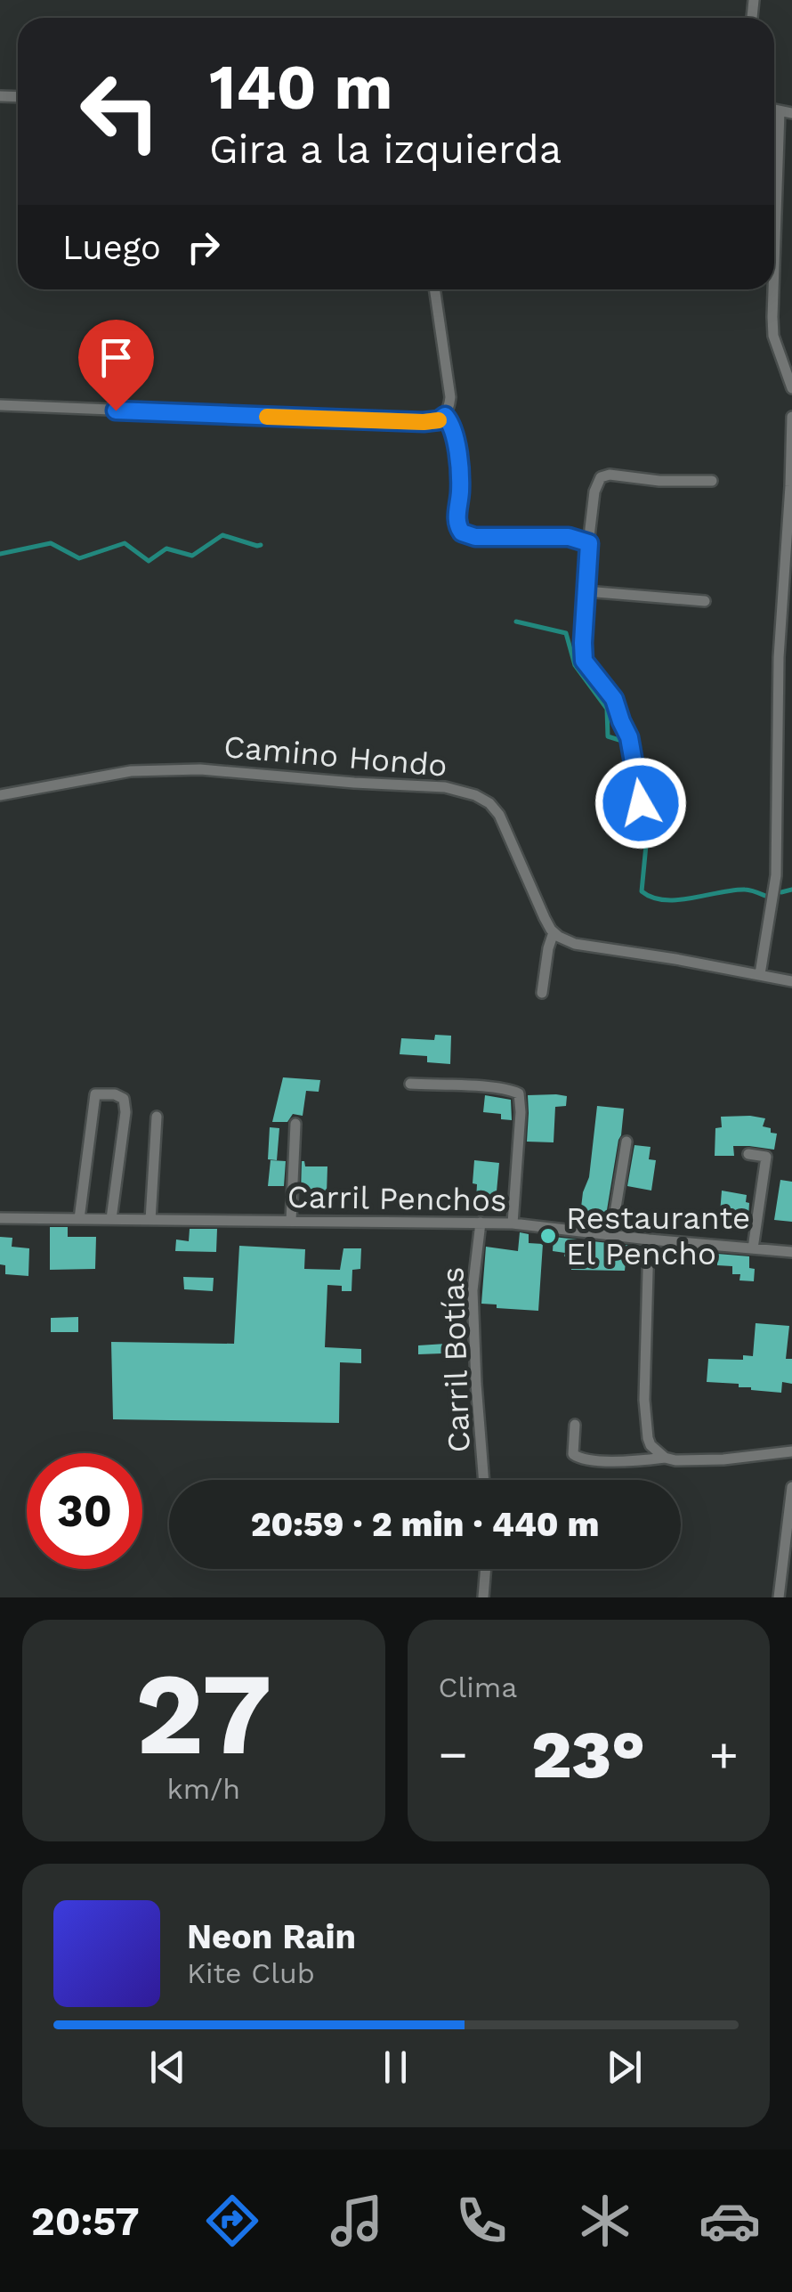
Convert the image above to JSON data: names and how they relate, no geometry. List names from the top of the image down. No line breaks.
{"streets":{"street":["Camino Hondo","Carril Penchos","Carril Botías"]},"crossings":[["Carril Penchos","Carril Botías"]],"places":["Restaurante El Pencho"],"page":{"turn":["140 m","Gira a la izquierda"],"then":"Luego","limit":"30","trip":"20:59 · 2 min · 440 m","tile":[["27","km/h"],"Clima"],"heat":["−","23°","+"],"song":["Neon Rain","Kite Club"],"tabs":"20:57"}}
